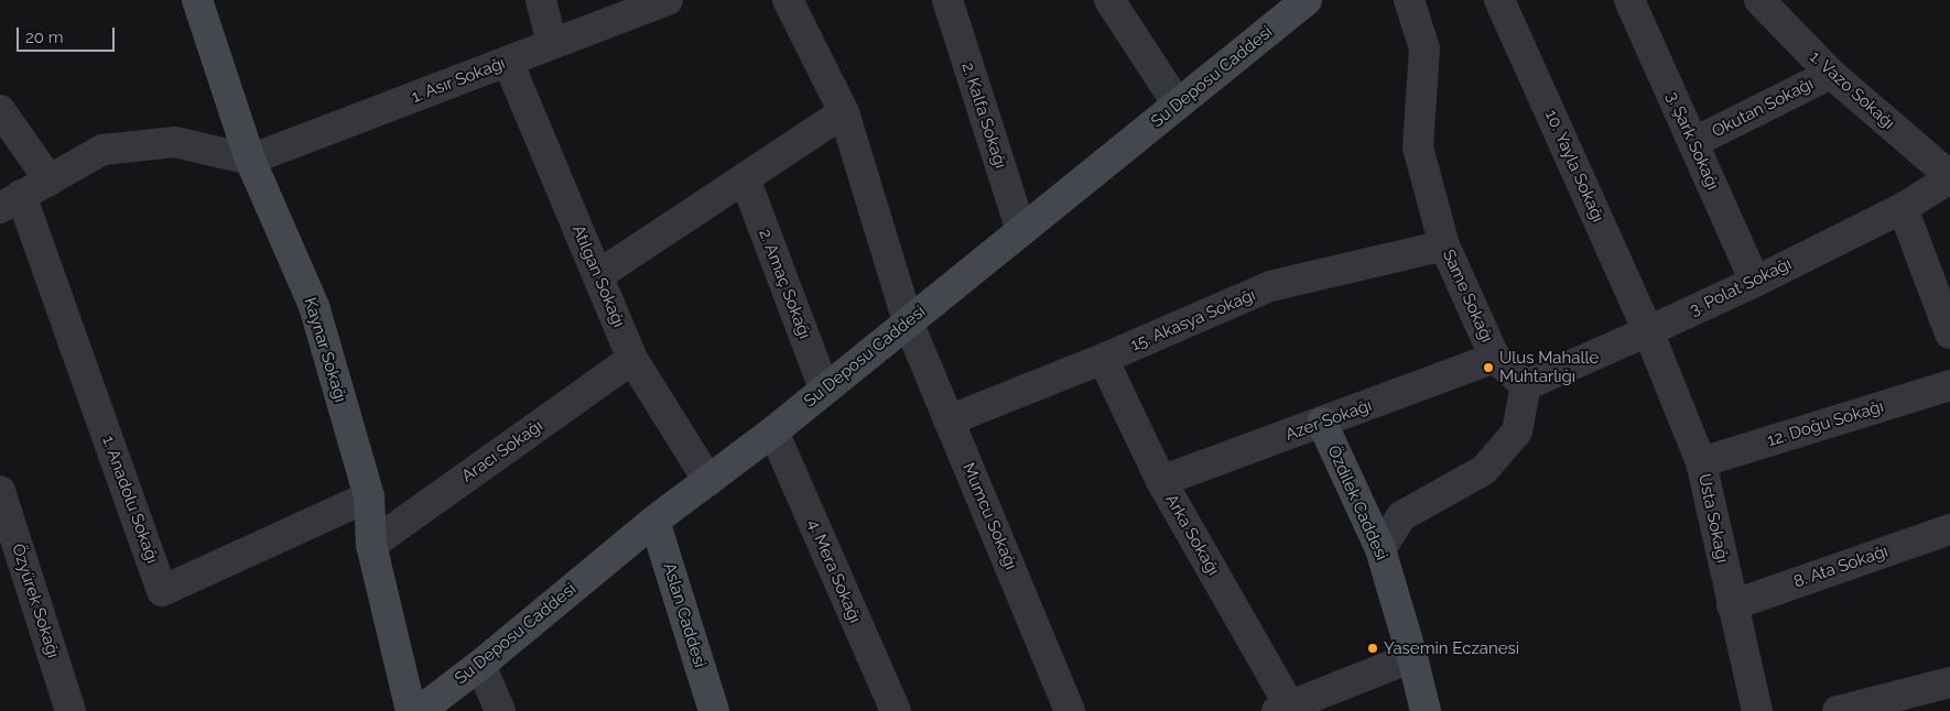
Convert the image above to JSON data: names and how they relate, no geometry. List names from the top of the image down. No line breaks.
{"streets":{"main road":["Su Deposu Caddesi","Kaynar Sokağı","Özdilek Caddesi","Aslan Caddesi"],"street":["1. Asır Sokağı","1. Vazo Sokağı","Okutan Sokağı","2. Kalfa Sokağı","3. Şark Sokağı","10. Yayla Sokağı","Atılgan Sokağı","2. Amaç Sokağı","3. Polat Sokağı","Same Sokağı","15. Akasya Sokağı","Azer Sokağı","12. Doğu Sokağı","Aracı Sokağı","1. Anadolu Sokağı","Mumcu Sokağı","Usta Sokağı","Arka Sokağı","8. Ata Sokağı","4. Mera Sokağı","Özyürek Sokağı"]},"crossings":[["Su Deposu Caddesi","2. Kalfa Sokağı"],["Su Deposu Caddesi","Atılgan Sokağı"],["Su Deposu Caddesi","2. Amaç Sokağı"],["Su Deposu Caddesi","Mumcu Sokağı"],["Su Deposu Caddesi","4. Mera Sokağı"],["Su Deposu Caddesi","Aslan Caddesi"],["1. Asır Sokağı","Atılgan Sokağı"],["1. Asır Sokağı","Kaynar Sokağı"],["1. Vazo Sokağı","Okutan Sokağı"],["1. Vazo Sokağı","3. Polat Sokağı"],["Okutan Sokağı","3. Şark Sokağı"],["3. Şark Sokağı","3. Polat Sokağı"],["10. Yayla Sokağı","3. Polat Sokağı"],["10. Yayla Sokağı","Usta Sokağı"],["Atılgan Sokağı","Aracı Sokağı"],["3. Polat Sokağı","Same Sokağı"],["3. Polat Sokağı","Usta Sokağı"],["Same Sokağı","15. Akasya Sokağı"],["Same Sokağı","Azer Sokağı"],["15. Akasya Sokağı","Mumcu Sokağı"],["15. Akasya Sokağı","Arka Sokağı"],["Kaynar Sokağı","Aracı Sokağı"],["Kaynar Sokağı","1. Anadolu Sokağı"],["Azer Sokağı","Özdilek Caddesi"],["Azer Sokağı","Arka Sokağı"],["12. Doğu Sokağı","Usta Sokağı"],["Usta Sokağı","8. Ata Sokağı"]],"places":["Ulus Mahalle Muhtarlığı","Yasemin Eczanesi"],"scale_bar":"20 m"}
